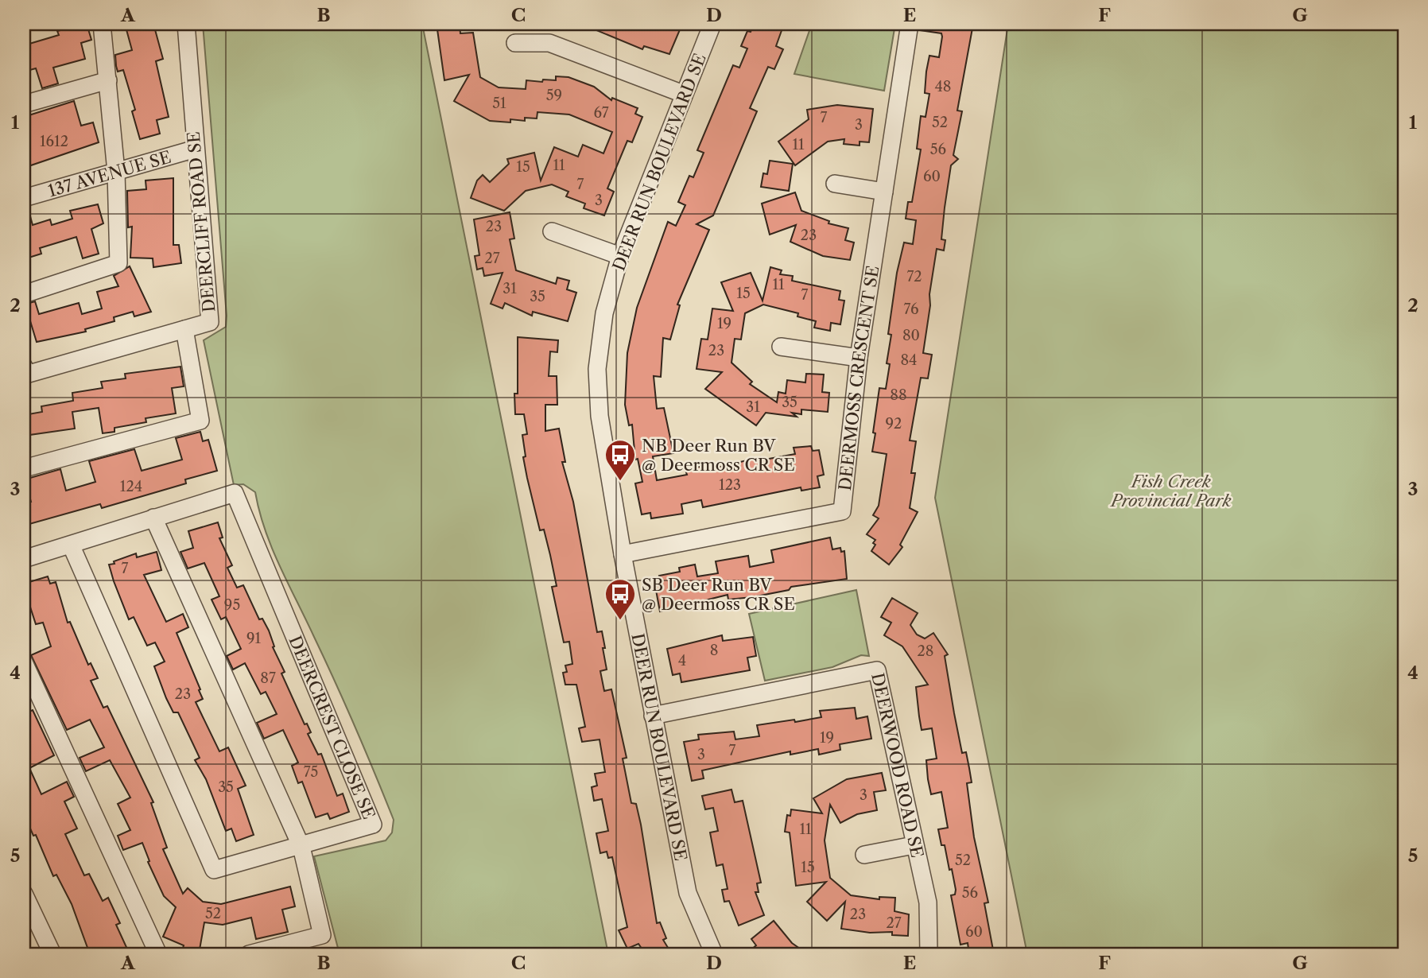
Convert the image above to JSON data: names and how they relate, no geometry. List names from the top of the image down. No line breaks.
{"streets":{"street":["DEER RUN BOULEVARD SE","137 AVENUE SE","DEERCLIFF ROAD SE","DEERMOSS CRESCENT SE","DEERCREST CLOSE SE","DEERWOOD ROAD SE"]},"crossings":[["DEER RUN BOULEVARD SE","DEERMOSS CRESCENT SE"],["DEER RUN BOULEVARD SE","DEERWOOD ROAD SE"],["137 AVENUE SE","DEERCLIFF ROAD SE"]],"parks":["Fish Creek Provincial Park"],"places":{"bus stop":["NB Deer Run BV @ Deermoss CR SE","SB Deer Run BV @ Deermoss CR SE"]},"house_numbers":["48","59","51","67","7","52","3","1612","11","56","11","15","60","7","3","23","23","27","72","11","31","15","7","35","76","19","80","23","84","88","35","31","92","123","124","7","95","91","8","28","4","87","23","19","7","3","75","35","3","11","52","15","56","52","23","27","60"],"grid":{"columns":["A","B","C","D","E","F","G"],"rows":["1","2","3","4","5"]}}
